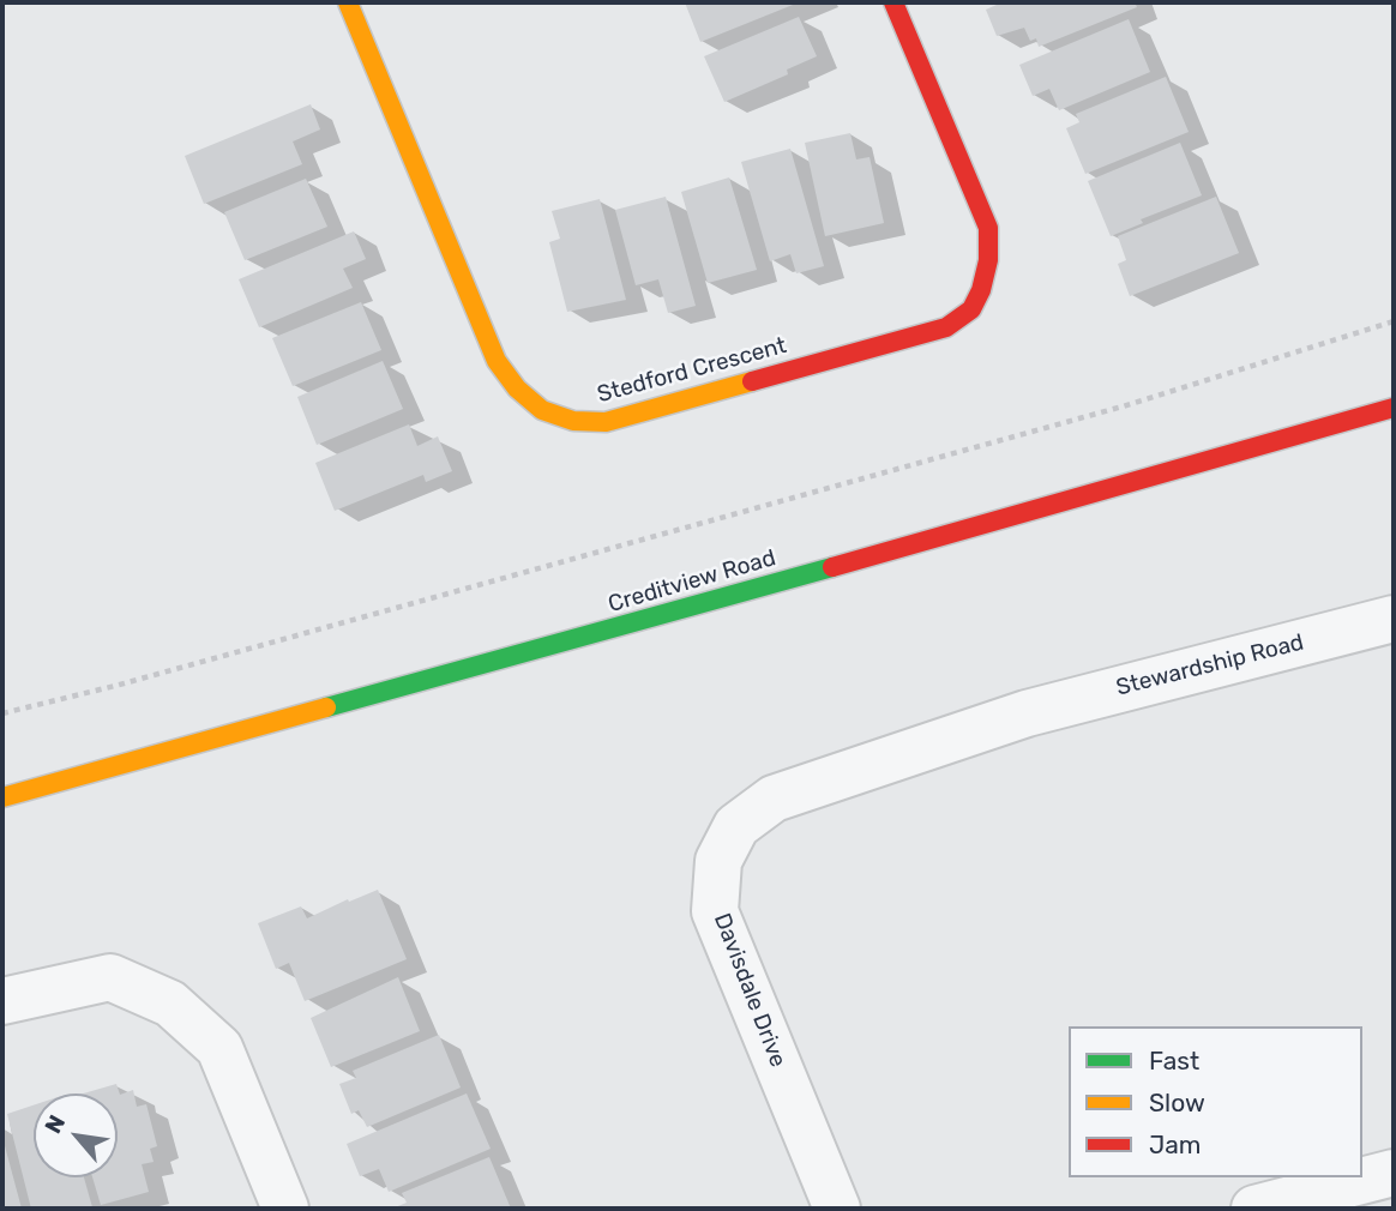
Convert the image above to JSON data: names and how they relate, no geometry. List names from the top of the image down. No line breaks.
{"streets":{"main road":["Stedford Crescent","Creditview Road"],"street":["Stewardship Road","Davisdale Drive"]},"crossings":[["Stewardship Road","Davisdale Drive"]],"legend":["Fast","Slow","Jam"],"north":"top left"}
